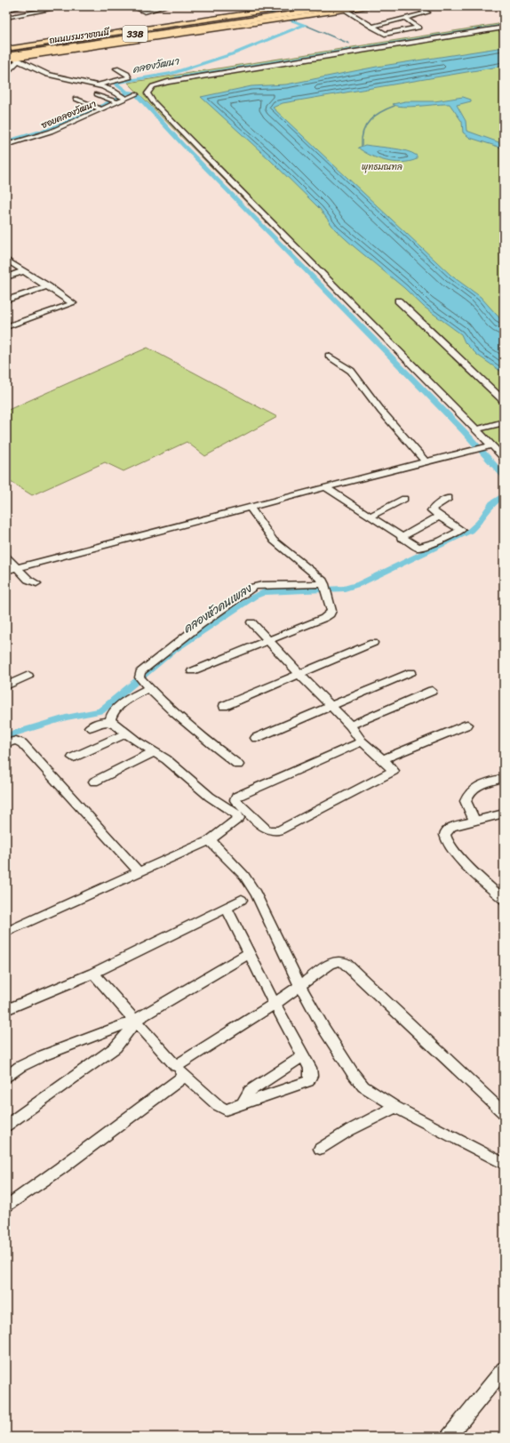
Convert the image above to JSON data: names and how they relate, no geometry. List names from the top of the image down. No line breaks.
{"streets":{"highway":["338","ถนนบรมราชชนนี"],"street":["ซอยคลองวัฒนา"]},"crossings":[["338","ถนนบรมราชชนนี"]],"water":["คลองวัฒนา","คลองหัวคนเพลง"],"parks":["พุทธมณฑล"]}
